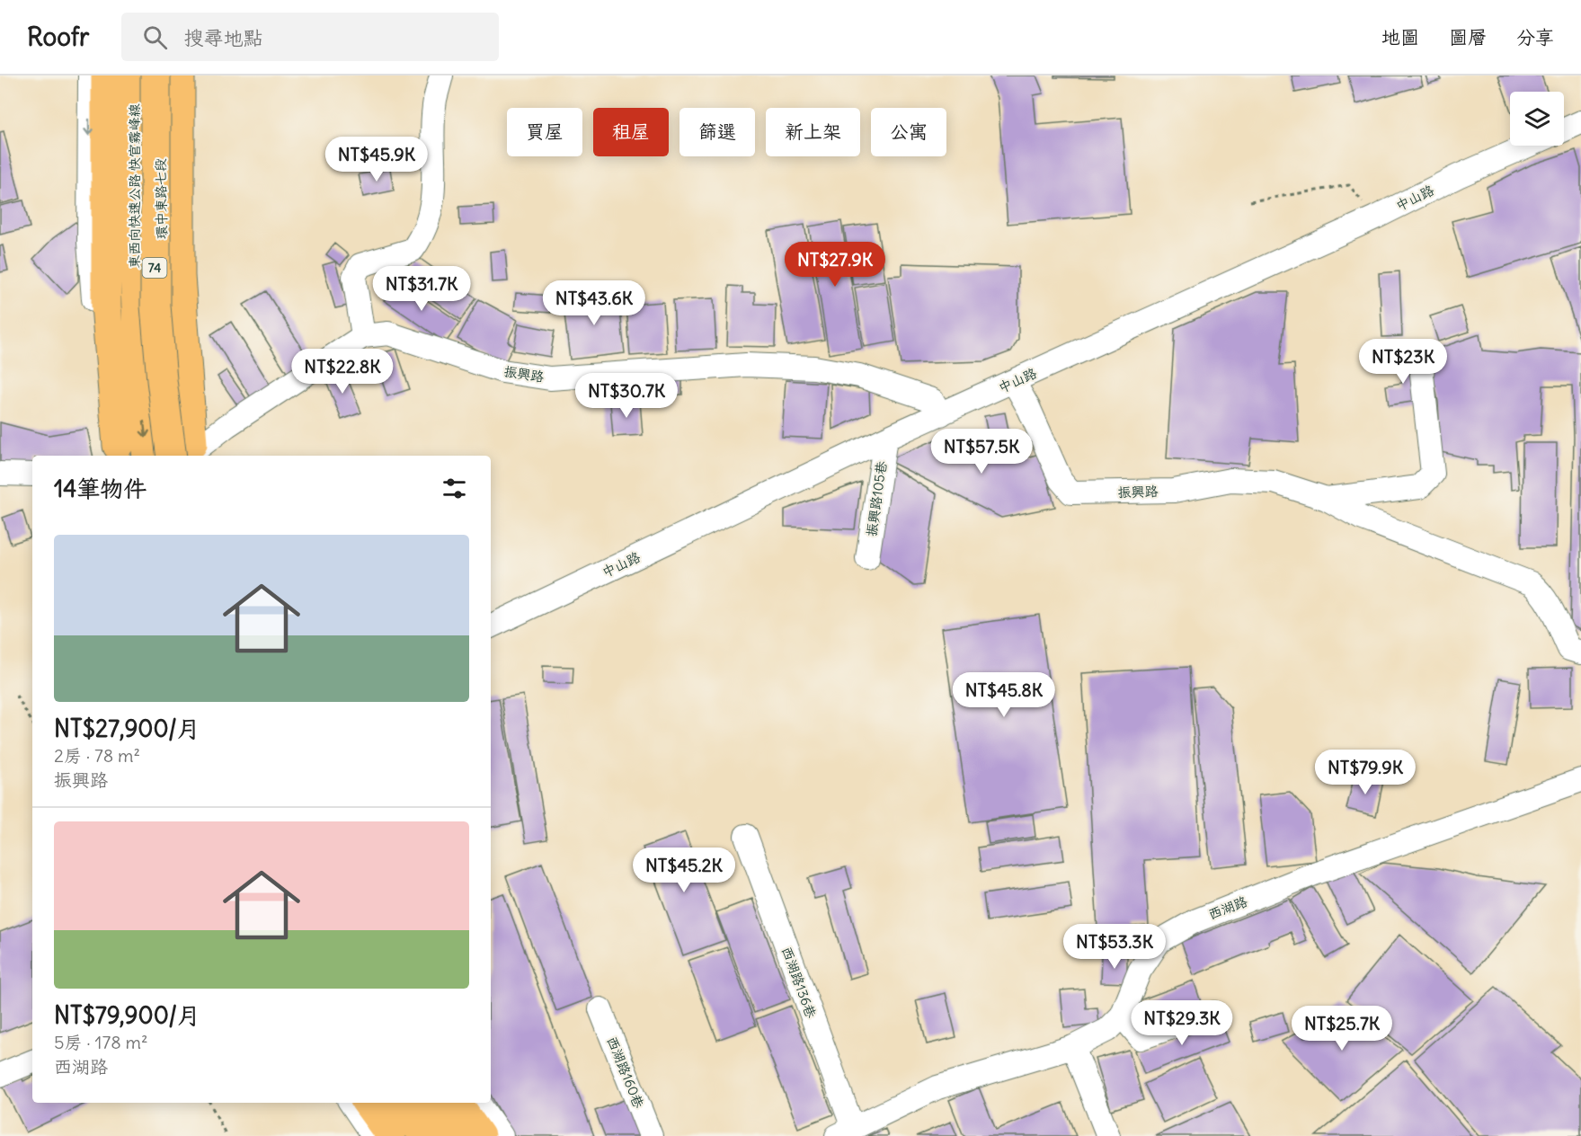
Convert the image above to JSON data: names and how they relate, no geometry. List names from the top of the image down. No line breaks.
{"streets":{"highway":["東西向快速公路 快官霧峰線","74"],"street":["中山路","環中東路七段","振興路","振興路105巷","西湖路","西湖路136巷","西湖路160巷"]},"crossings":[["東西向快速公路 快官霧峰線","環中東路七段"],["東西向快速公路 快官霧峰線","振興路"],["中山路","振興路"],["中山路","振興路105巷"],["環中東路七段","振興路"],["西湖路","西湖路136巷"]],"page":{"header":"Roofr","search":"搜尋地點","nav":["地圖","圖層","分享"],"chip":["買屋","租屋","篩選","新上架","公寓"],"price":["NT$45.9K","NT$27.9K","NT$31.7K","NT$43.6K","NT$23K","NT$22.8K","NT$30.7K","NT$57.5K","NT$45.8K","NT$79.9K","NT$45.2K","NT$53.3K","NT$29.3K","NT$25.7K"],"heading":"14筆物件","list":[{"name":"NT$27,900/月","note":"2房 · 78 m² · 振興路"},{"name":"NT$79,900/月","note":"5房 · 178 m² · 西湖路"}]}}
